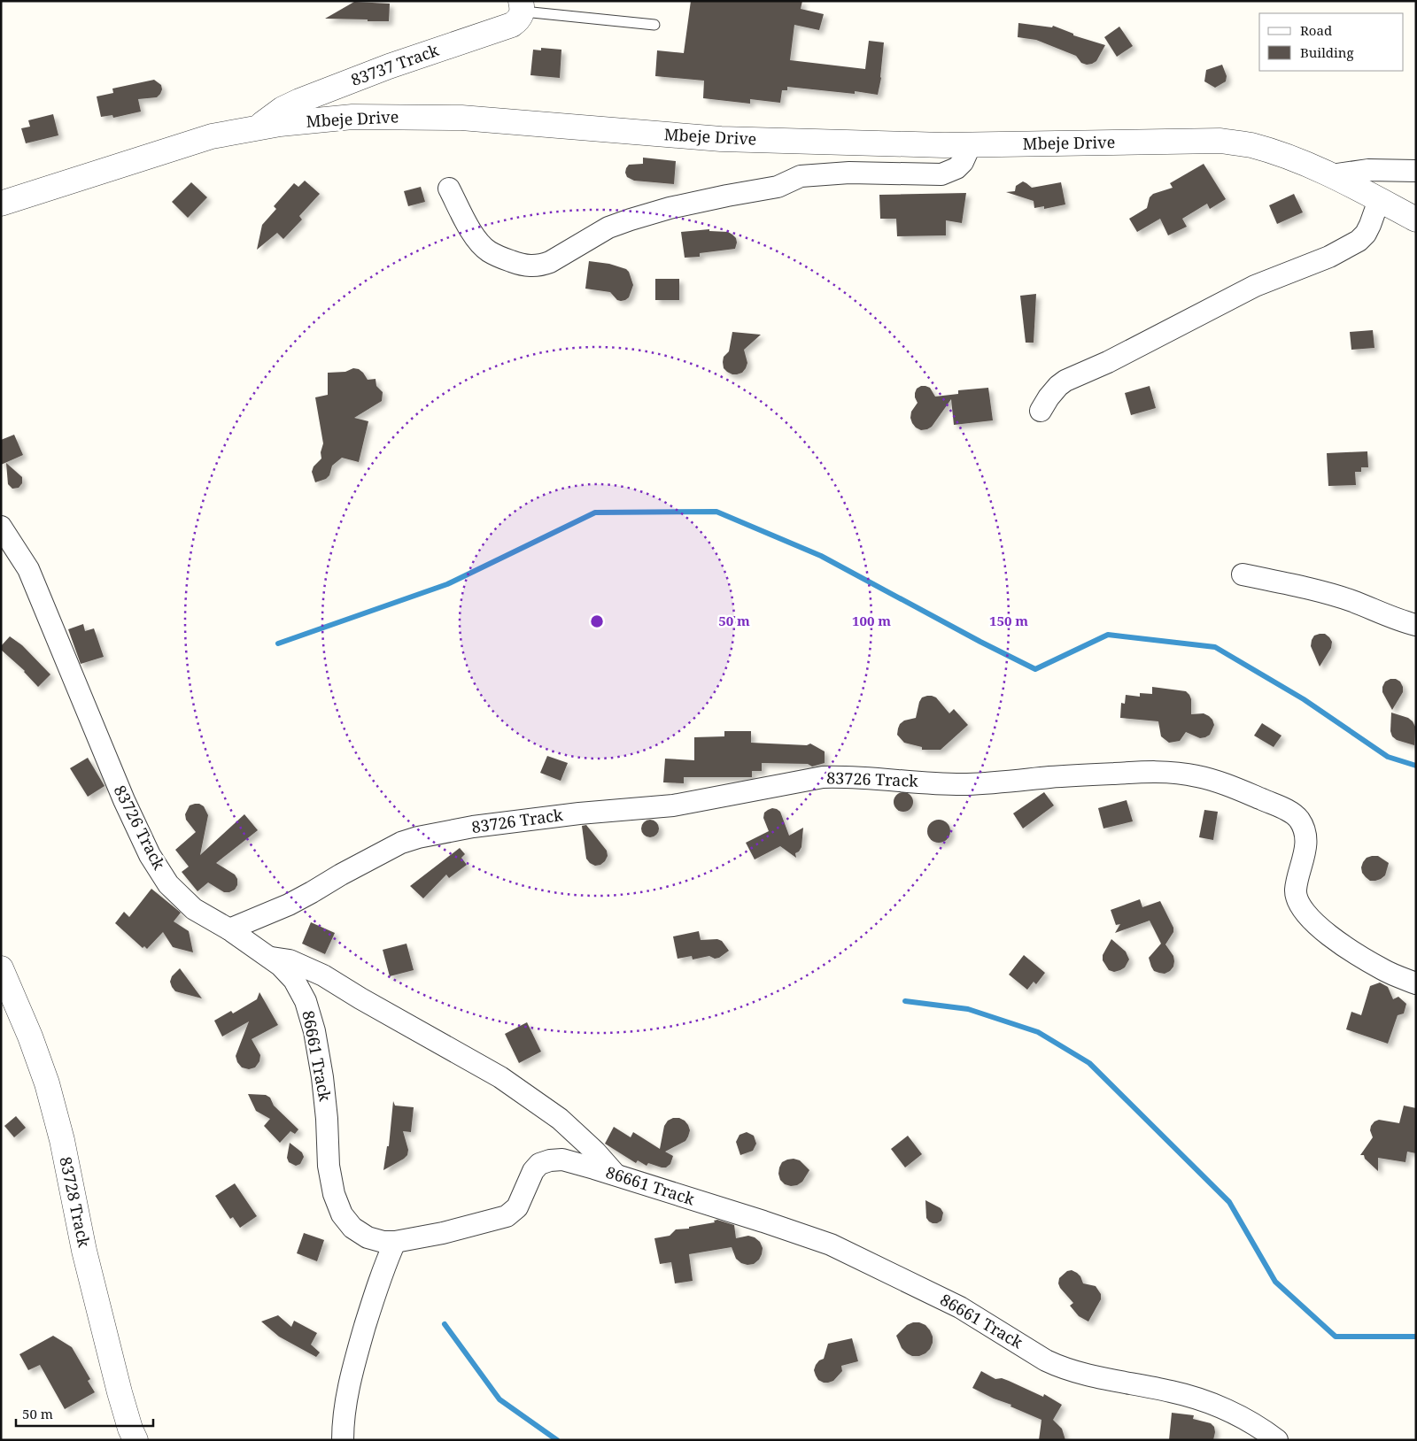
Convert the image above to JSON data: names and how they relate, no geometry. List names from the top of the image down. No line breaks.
{"streets":{"street":["83737 Track","Mbeje Drive","83726 Track","86661 Track","83728 Track"]},"crossings":[["83737 Track","Mbeje Drive"],["83726 Track","86661 Track"]],"legend":["Road","Building"],"scale_bar":"50 m","rings":["50 m","100 m","150 m"]}
